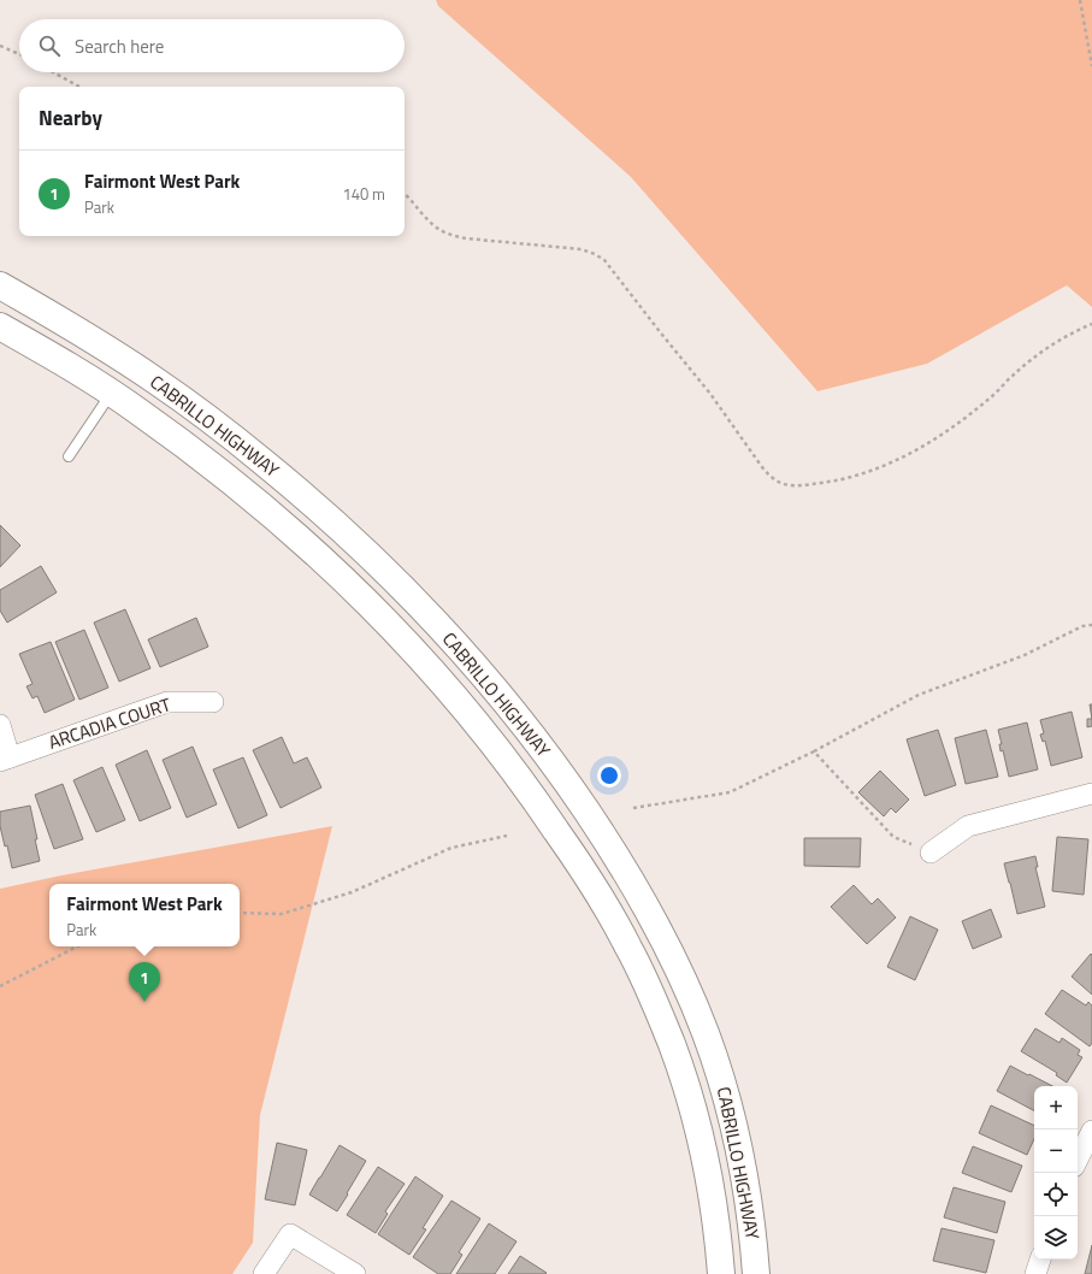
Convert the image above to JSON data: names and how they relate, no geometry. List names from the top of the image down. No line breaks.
{"streets":{"highway":["CABRILLO HIGHWAY"],"street":["ARCADIA COURT"]},"page":{"search":"Search here","heading":"Nearby","list":[{"mark":"1","name":"Fairmont West Park","note":"Park","value":"140 m"}],"popup":["Fairmont West Park","Park"],"pins":"1","map_buttons":["+","−"]}}
